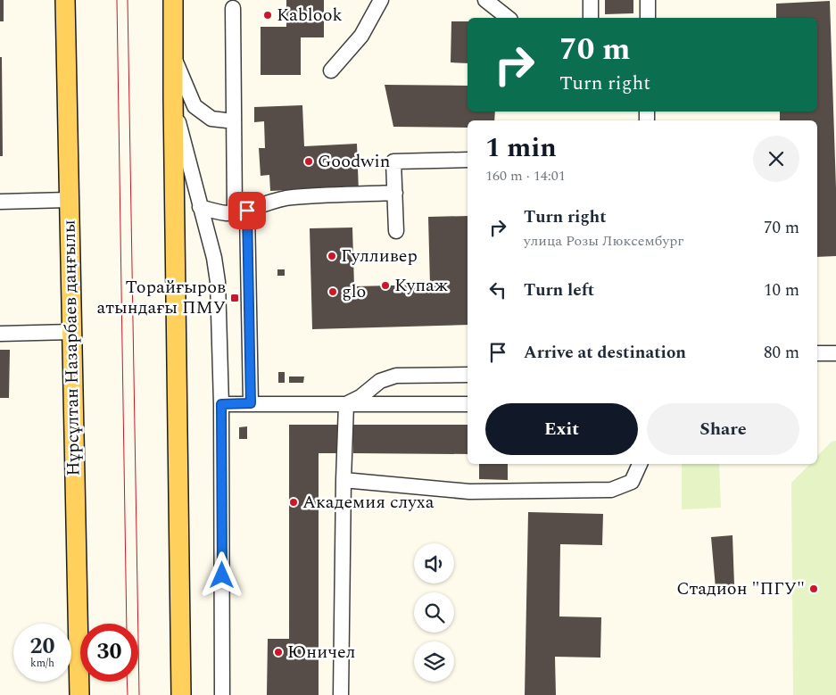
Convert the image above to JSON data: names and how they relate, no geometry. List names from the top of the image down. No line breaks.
{"streets":{"main road":["Нұрсұлтан Назарбаев даңғылы"]},"places":{"other":["Kablook","Goodwin","Гулливер","Купаж","glo","Академия слуха","Стадион \"ПГУ\"","Юничел"],"transit":["Торайғыров атындағы ПМУ"]},"page":{"turn":["70 m","Turn right"],"heading":["1 min","160 m · 14:01"],"list":[{"name":"Turn right","note":"улица Розы Люксембург","value":"70 m"},{"name":"Turn left","value":"10 m"},{"name":"Arrive at destination","value":"80 m"}],"buttons":["Exit","Share"],"speed":"20 km/h","limit":"30"}}
